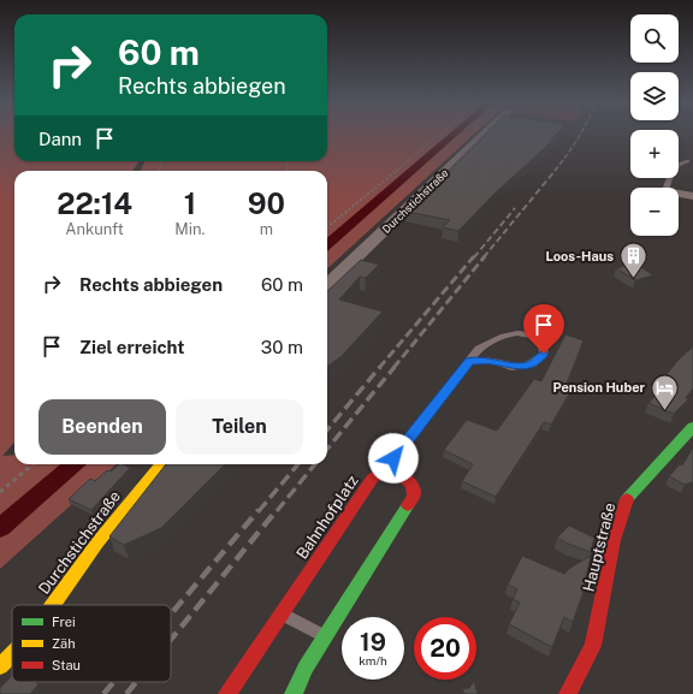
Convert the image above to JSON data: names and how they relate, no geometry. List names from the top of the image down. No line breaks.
{"streets":{"street":["Durchstichstraße","Bahnhofplatz","Hauptstraße"]},"places":{"building":["Loos-Haus"],"hotel":["Pension Huber"]},"legend":["Frei","Zäh","Stau"],"page":{"map_buttons":["+","−"],"turn":["60 m","Rechts abbiegen"],"then":"Dann","eta":["22:14","Ankunft","1","Min.","90","m"],"list":[{"name":"Rechts abbiegen","value":"60 m"},{"name":"Ziel erreicht","value":"30 m"}],"buttons":["Beenden","Teilen"],"speed":"19 km/h","limit":"20"}}
